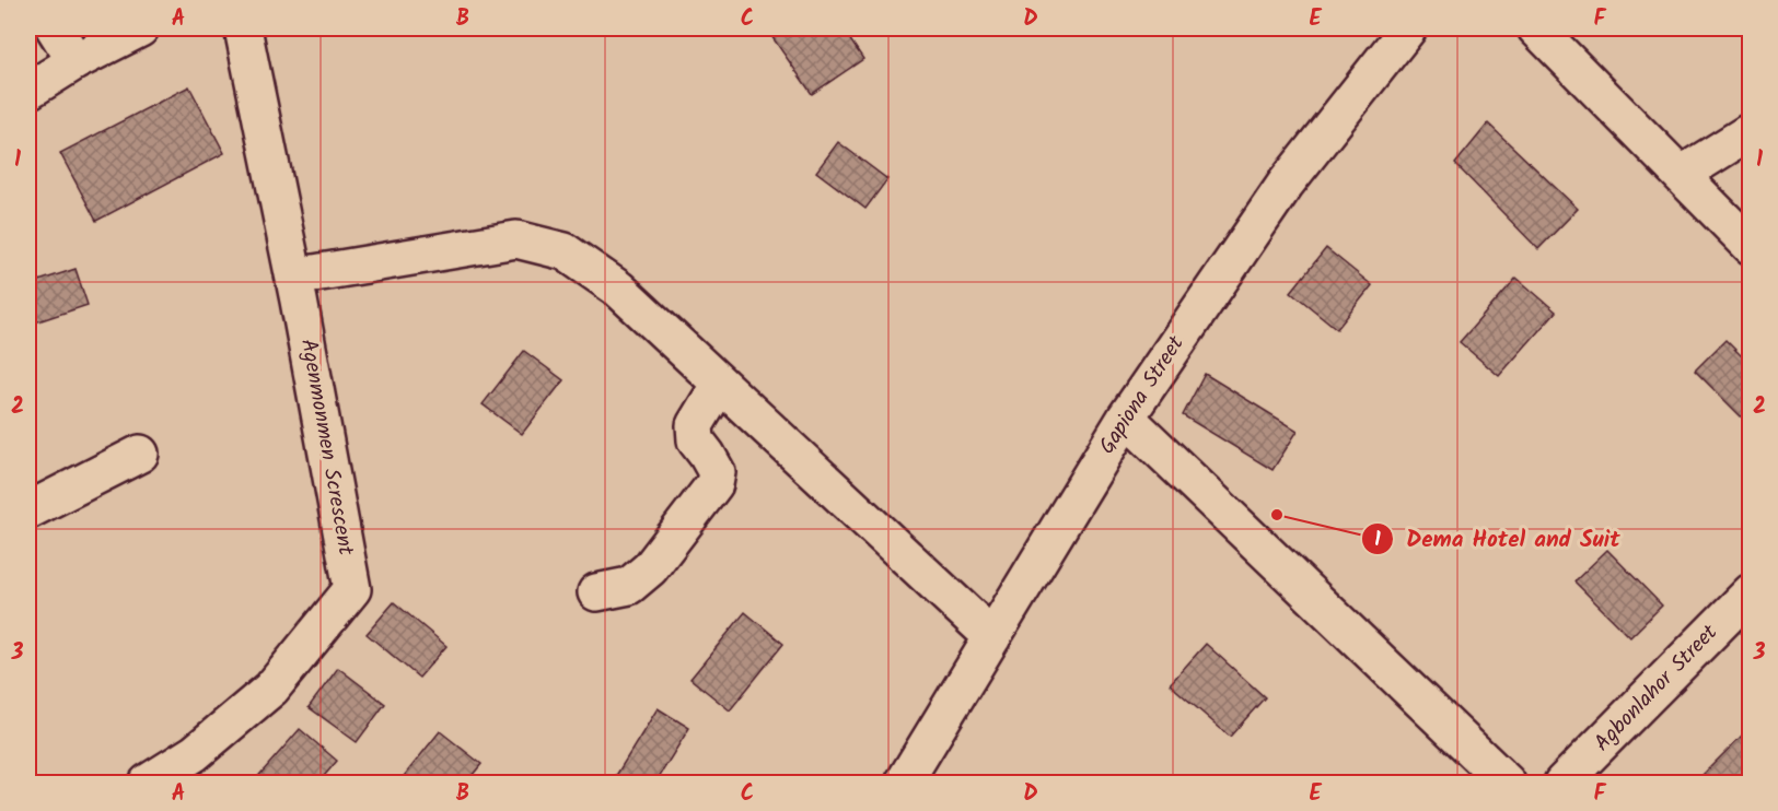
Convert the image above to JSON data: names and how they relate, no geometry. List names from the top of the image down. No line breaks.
{"streets":{"street":["Gapiona Street","Agenmonmen Screscent","Agbonlahor Street"]},"places":["Dema Hotel and Suit"],"grid":{"columns":["A","B","C","D","E","F"],"rows":["1","2","3"]}}
